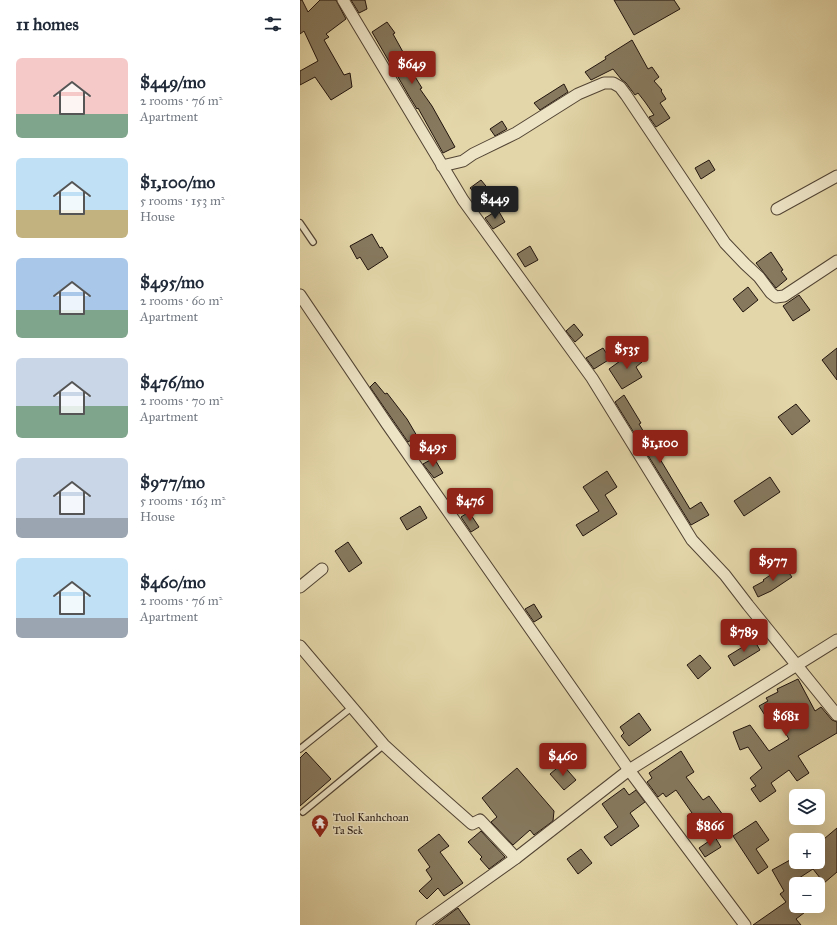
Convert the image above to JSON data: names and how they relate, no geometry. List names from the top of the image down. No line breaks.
{"places":{"temple":["Tuol Kanhchoan Ta Sek"]},"page":{"heading":"11 homes","list":[{"name":"$449/mo","note":"2 rooms · 76 m² · Apartment"},{"name":"$1,100/mo","note":"5 rooms · 153 m² · House"},{"name":"$495/mo","note":"2 rooms · 60 m² · Apartment"},{"name":"$476/mo","note":"2 rooms · 70 m² · Apartment"},{"name":"$977/mo","note":"5 rooms · 163 m² · House"},{"name":"$460/mo","note":"2 rooms · 76 m² · Apartment"}],"price":["$649","$449","$535","$1,100","$495","$476","$977","$789","$681","$460","$866"],"map_buttons":["+","−"]}}
